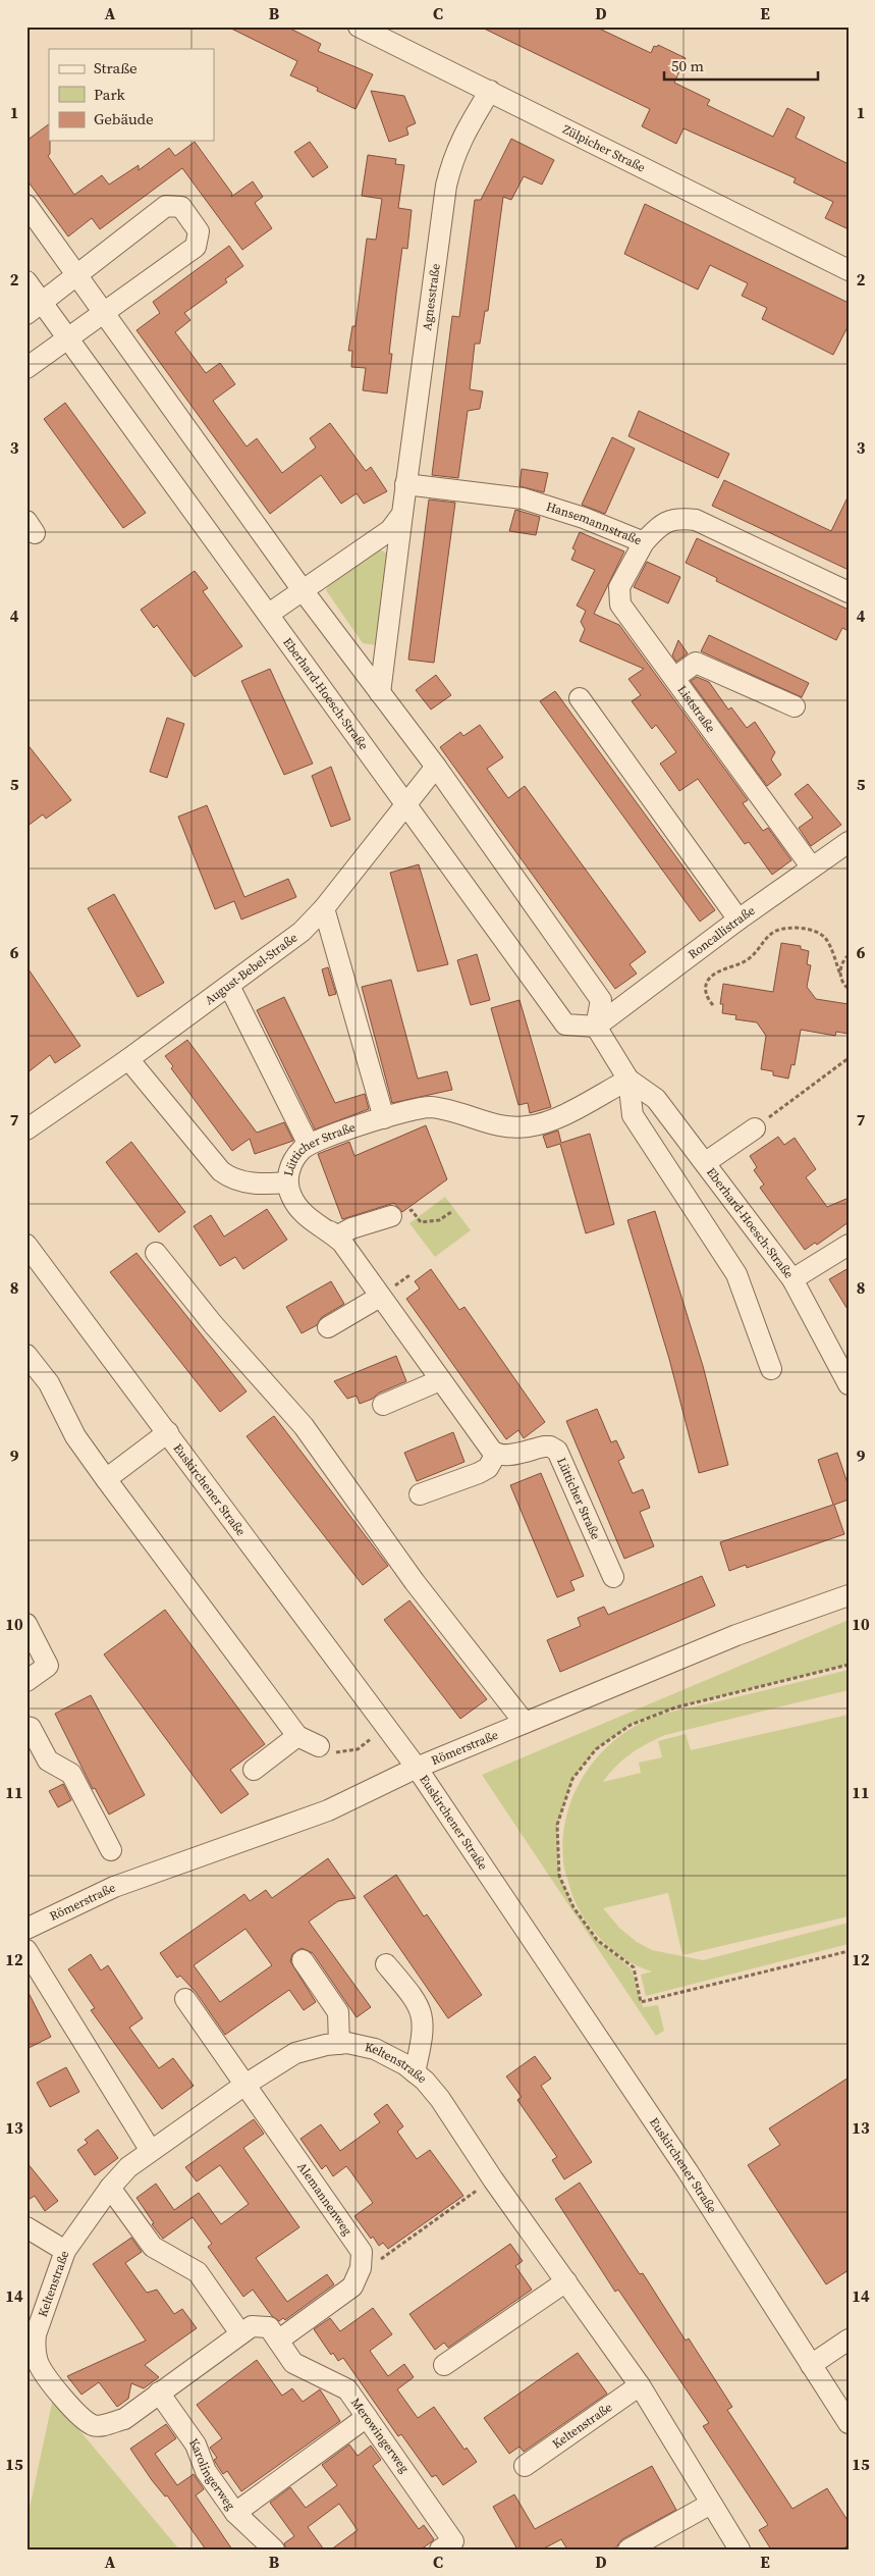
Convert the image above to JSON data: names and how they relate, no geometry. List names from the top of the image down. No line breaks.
{"streets":{"street":["Zülpicher Straße","Agnesstraße","Hansemannstraße","Eberhard-Hoesch-Straße","Liststraße","Roncallistraße","August-Bebel-Straße","Lütticher Straße","Euskirchener Straße","Römerstraße","Keltenstraße","Alemannenweg","Merowingerweg","Karolingerweg"]},"crossings":[["Zülpicher Straße","Agnesstraße"],["Agnesstraße","Hansemannstraße"],["Hansemannstraße","Liststraße"],["Eberhard-Hoesch-Straße","Roncallistraße"],["Eberhard-Hoesch-Straße","August-Bebel-Straße"],["Eberhard-Hoesch-Straße","Lütticher Straße"],["Liststraße","Roncallistraße"],["Euskirchener Straße","Römerstraße"],["Keltenstraße","Alemannenweg"],["Keltenstraße","Merowingerweg"],["Merowingerweg","Karolingerweg"]],"legend":["Straße","Park","Gebäude"],"scale_bar":"50 m","grid":{"columns":["A","B","C","D","E"],"rows":["1","2","3","4","5","6","7","8","9","10","11","12","13","14","15"]}}
